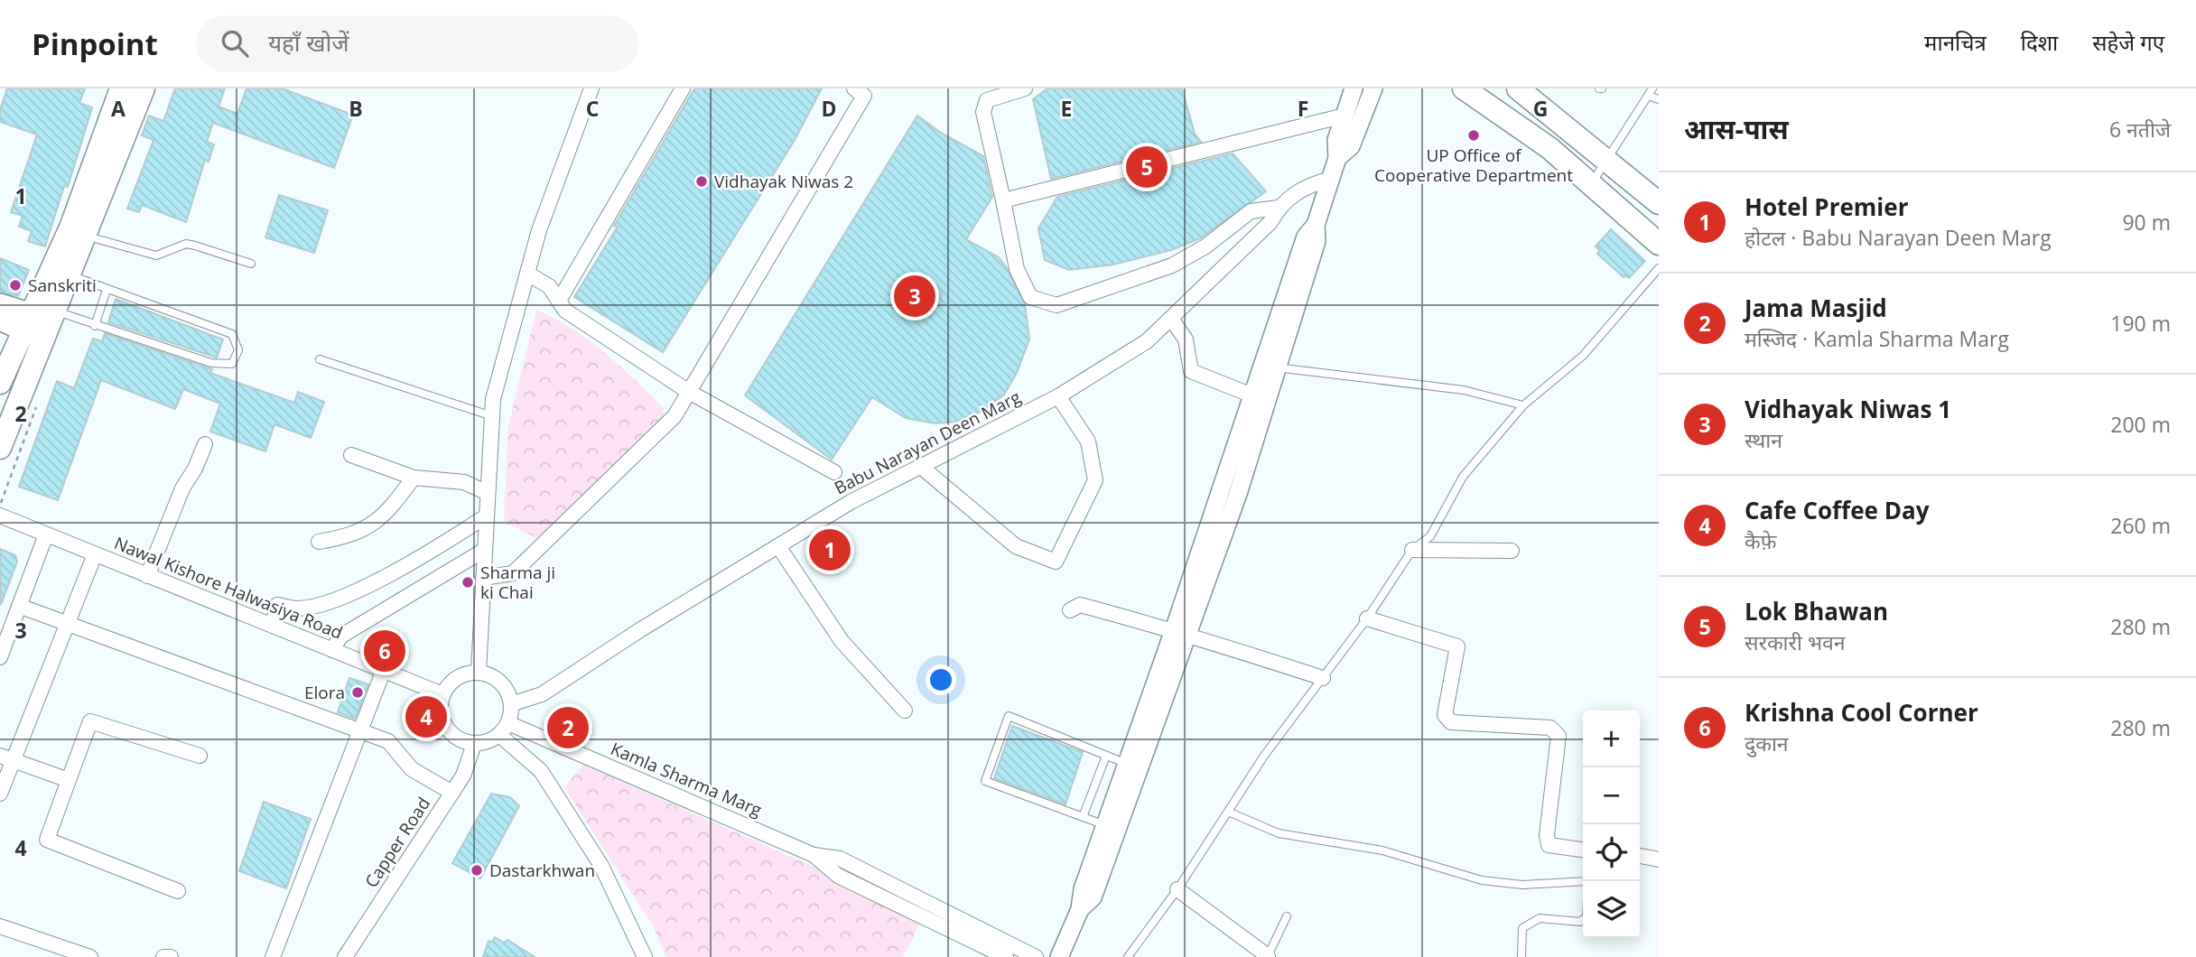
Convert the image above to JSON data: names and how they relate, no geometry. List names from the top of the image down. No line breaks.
{"streets":{"street":["Babu Narayan Deen Marg","Nawal Kishore Halwasiya Road","Kamla Sharma Marg","Capper Road"]},"crossings":[["Babu Narayan Deen Marg","Nawal Kishore Halwasiya Road"],["Babu Narayan Deen Marg","Kamla Sharma Marg"],["Babu Narayan Deen Marg","Capper Road"],["Nawal Kishore Halwasiya Road","Kamla Sharma Marg"],["Nawal Kishore Halwasiya Road","Capper Road"],["Kamla Sharma Marg","Capper Road"]],"places":["UP Office of Cooperative Department","Vidhayak Niwas 2","Sanskriti","Sharma ji ki Chai","Elora","Dastarkhwan"],"page":{"header":"Pinpoint","search":"यहाँ खोजें","nav":["मानचित्र","दिशा","सहेजे गए"],"heading":["आस-पास","6 नतीजे"],"pins":["5","3","1","6","4","2"],"list":[{"mark":"1","name":"Hotel Premier","note":"होटल · Babu Narayan Deen Marg","value":"90 m"},{"mark":"2","name":"Jama Masjid","note":"मस्जिद · Kamla Sharma Marg","value":"190 m"},{"mark":"3","name":"Vidhayak Niwas 1","note":"स्थान","value":"200 m"},{"mark":"4","name":"Cafe Coffee Day","note":"कैफ़े","value":"260 m"},{"mark":"5","name":"Lok Bhawan","note":"सरकारी भवन","value":"280 m"},{"mark":"6","name":"Krishna Cool Corner","note":"दुकान","value":"280 m"}],"map_buttons":["+","−"]},"grid":{"columns":["A","B","C","D","E","F","G"],"rows":["1","2","3","4"]}}
